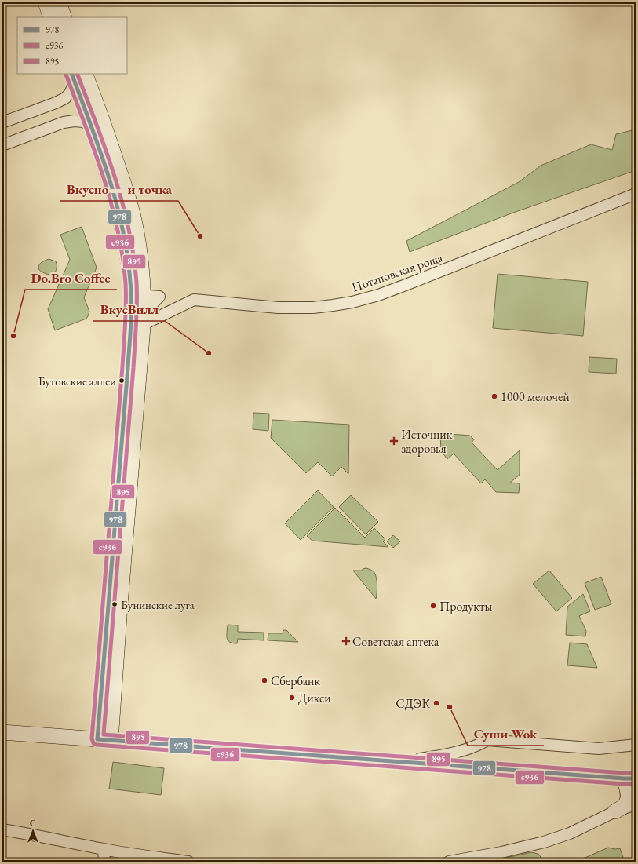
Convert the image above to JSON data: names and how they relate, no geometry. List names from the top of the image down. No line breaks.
{"streets":{"street":["Потаповская роща"]},"places":{"other":["Вкусно — и точка","Do.Bro Coffee","ВкусВилл","Бутовские аллеи","1000 мелочей","Бунинские луга","Продукты","Сбербанк","Дикси","СДЭК","Суши Wok"],"health":["Источник здоровья","Советская аптека"]},"lines":["transit line 978","transit line 895","transit line с936"],"legend":["978","с936","895"],"north":"top"}
